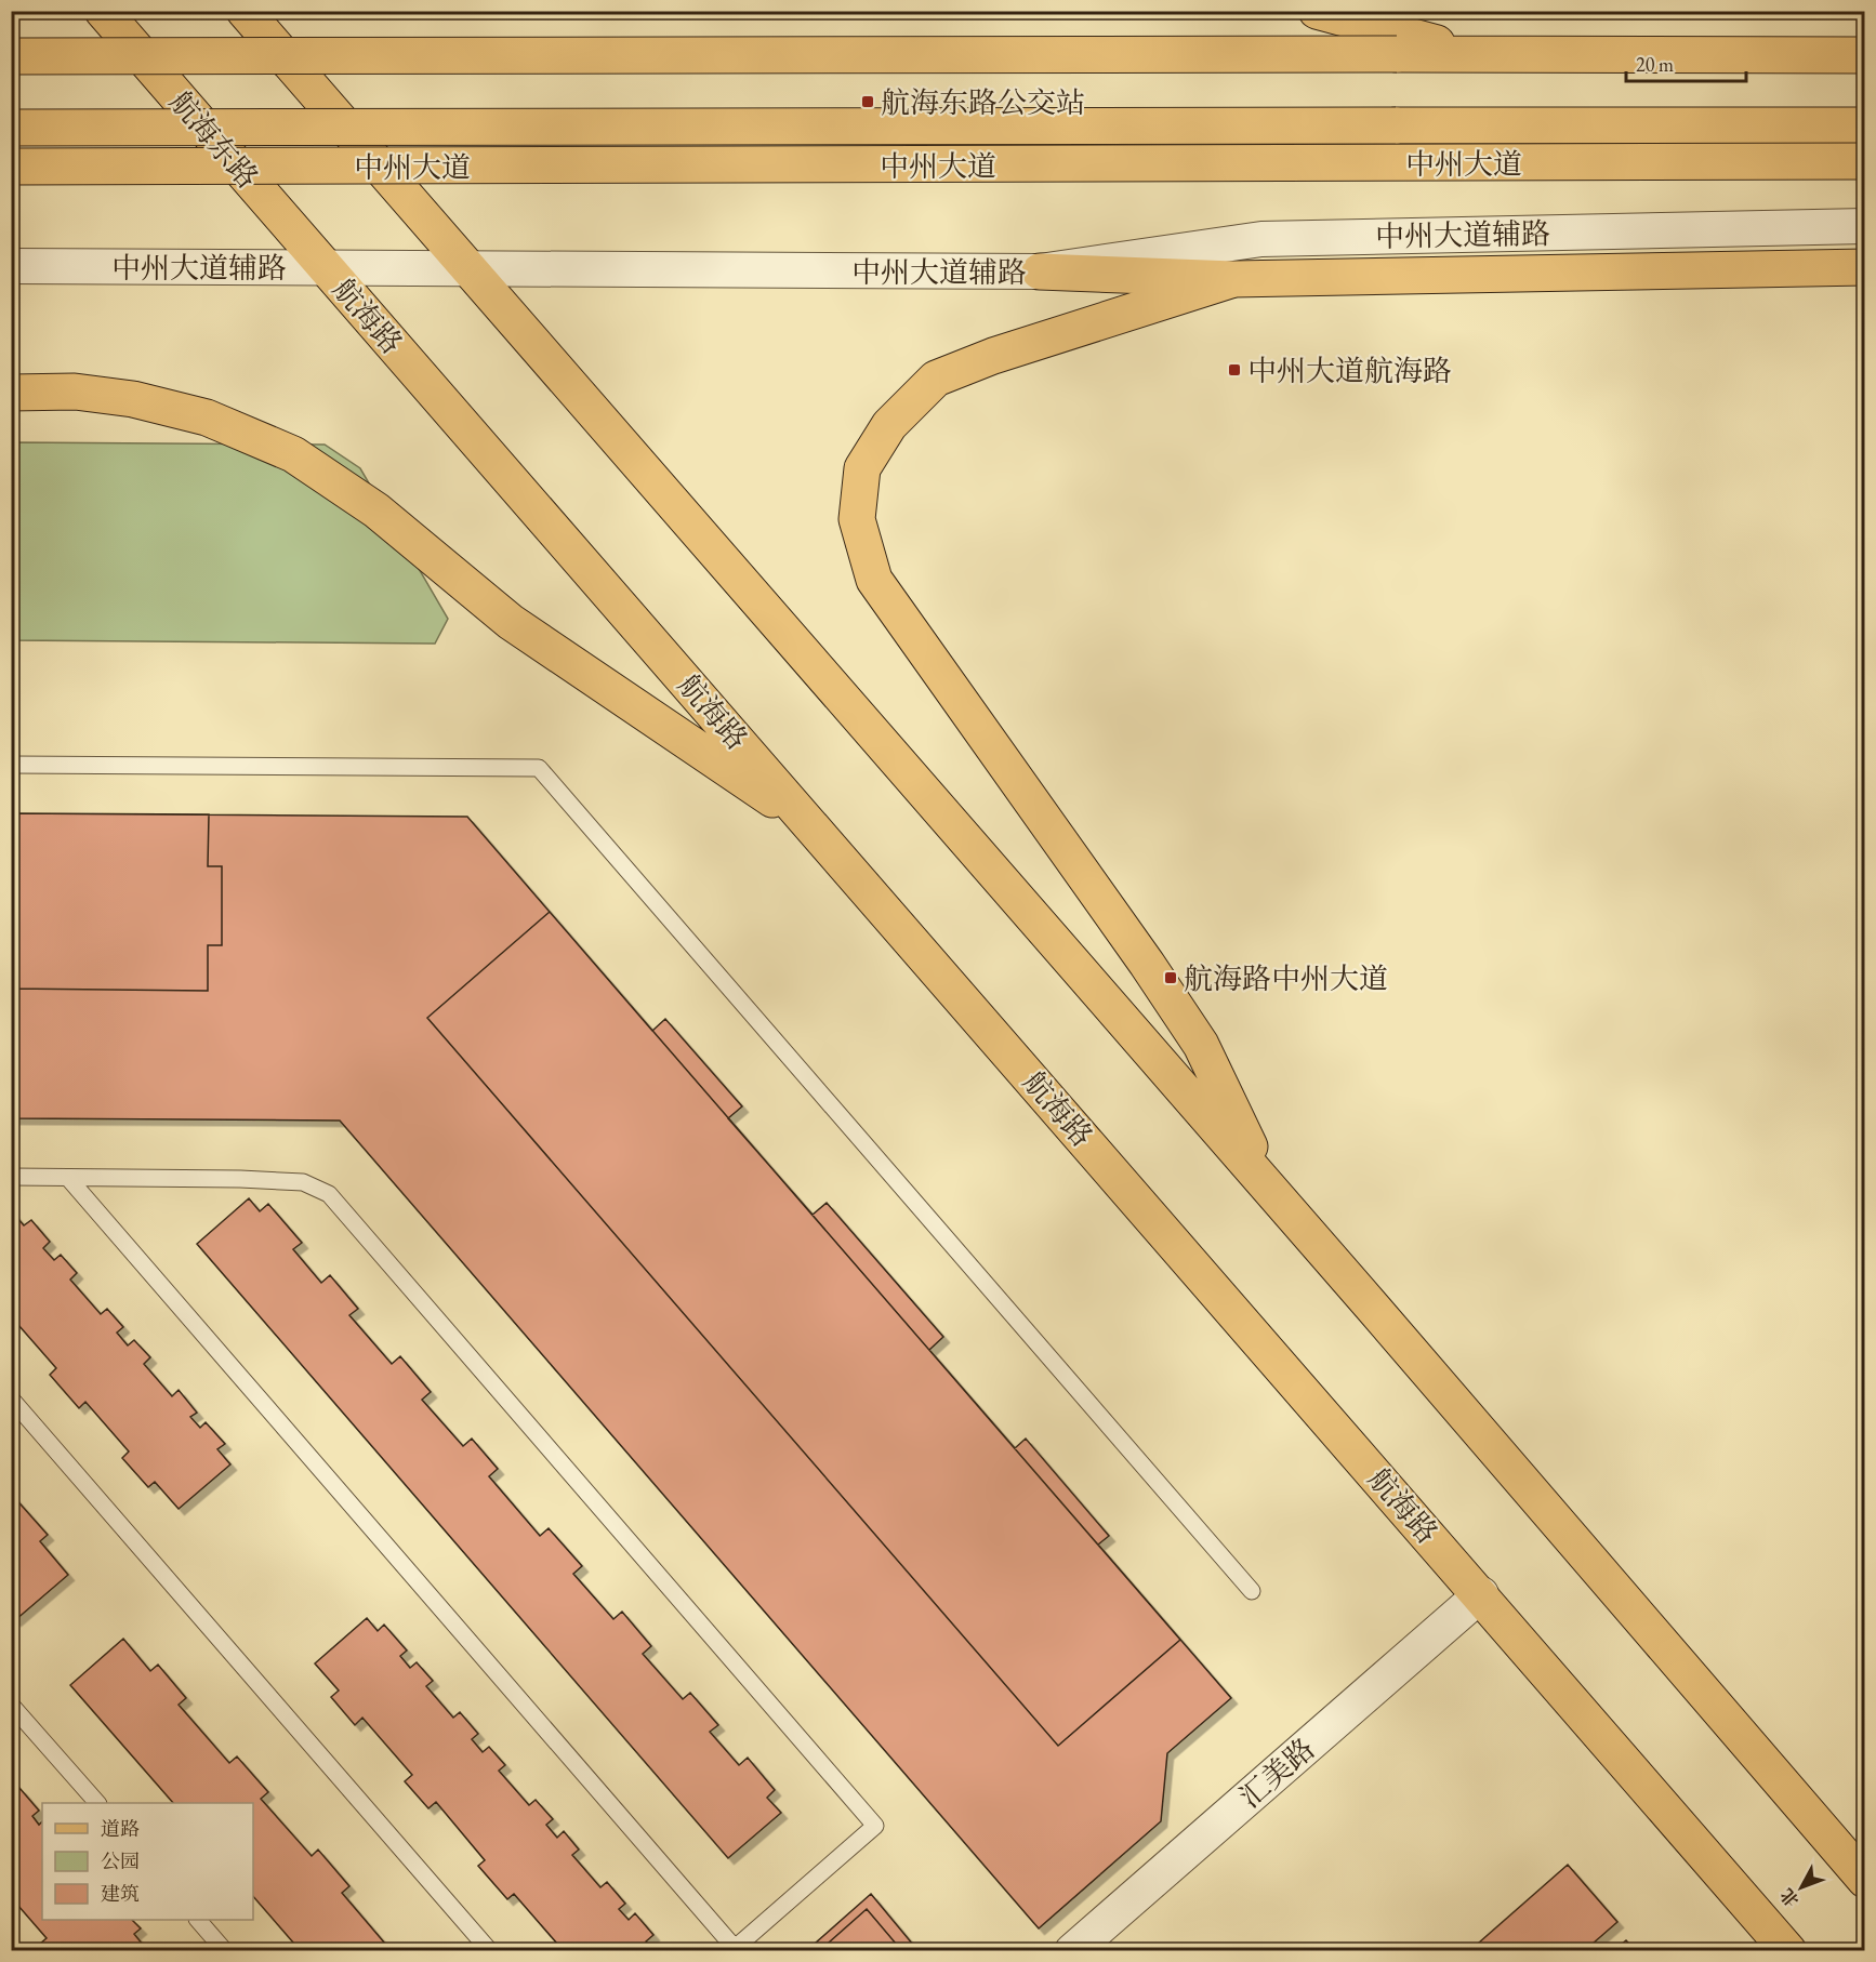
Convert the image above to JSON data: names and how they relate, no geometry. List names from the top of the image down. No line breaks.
{"streets":{"main road":["航海东路","中州大道","航海路"],"street":["中州大道辅路","汇美路"]},"crossings":[["航海东路","中州大道辅路"],["航海东路","航海路"],["中州大道辅路","航海路"],["航海路","汇美路"]],"places":{"transit":["航海东路公交站","中州大道航海路","航海路中州大道"]},"legend":["道路","公园","建筑"],"scale_bar":"20 m","north":"bottom left"}
